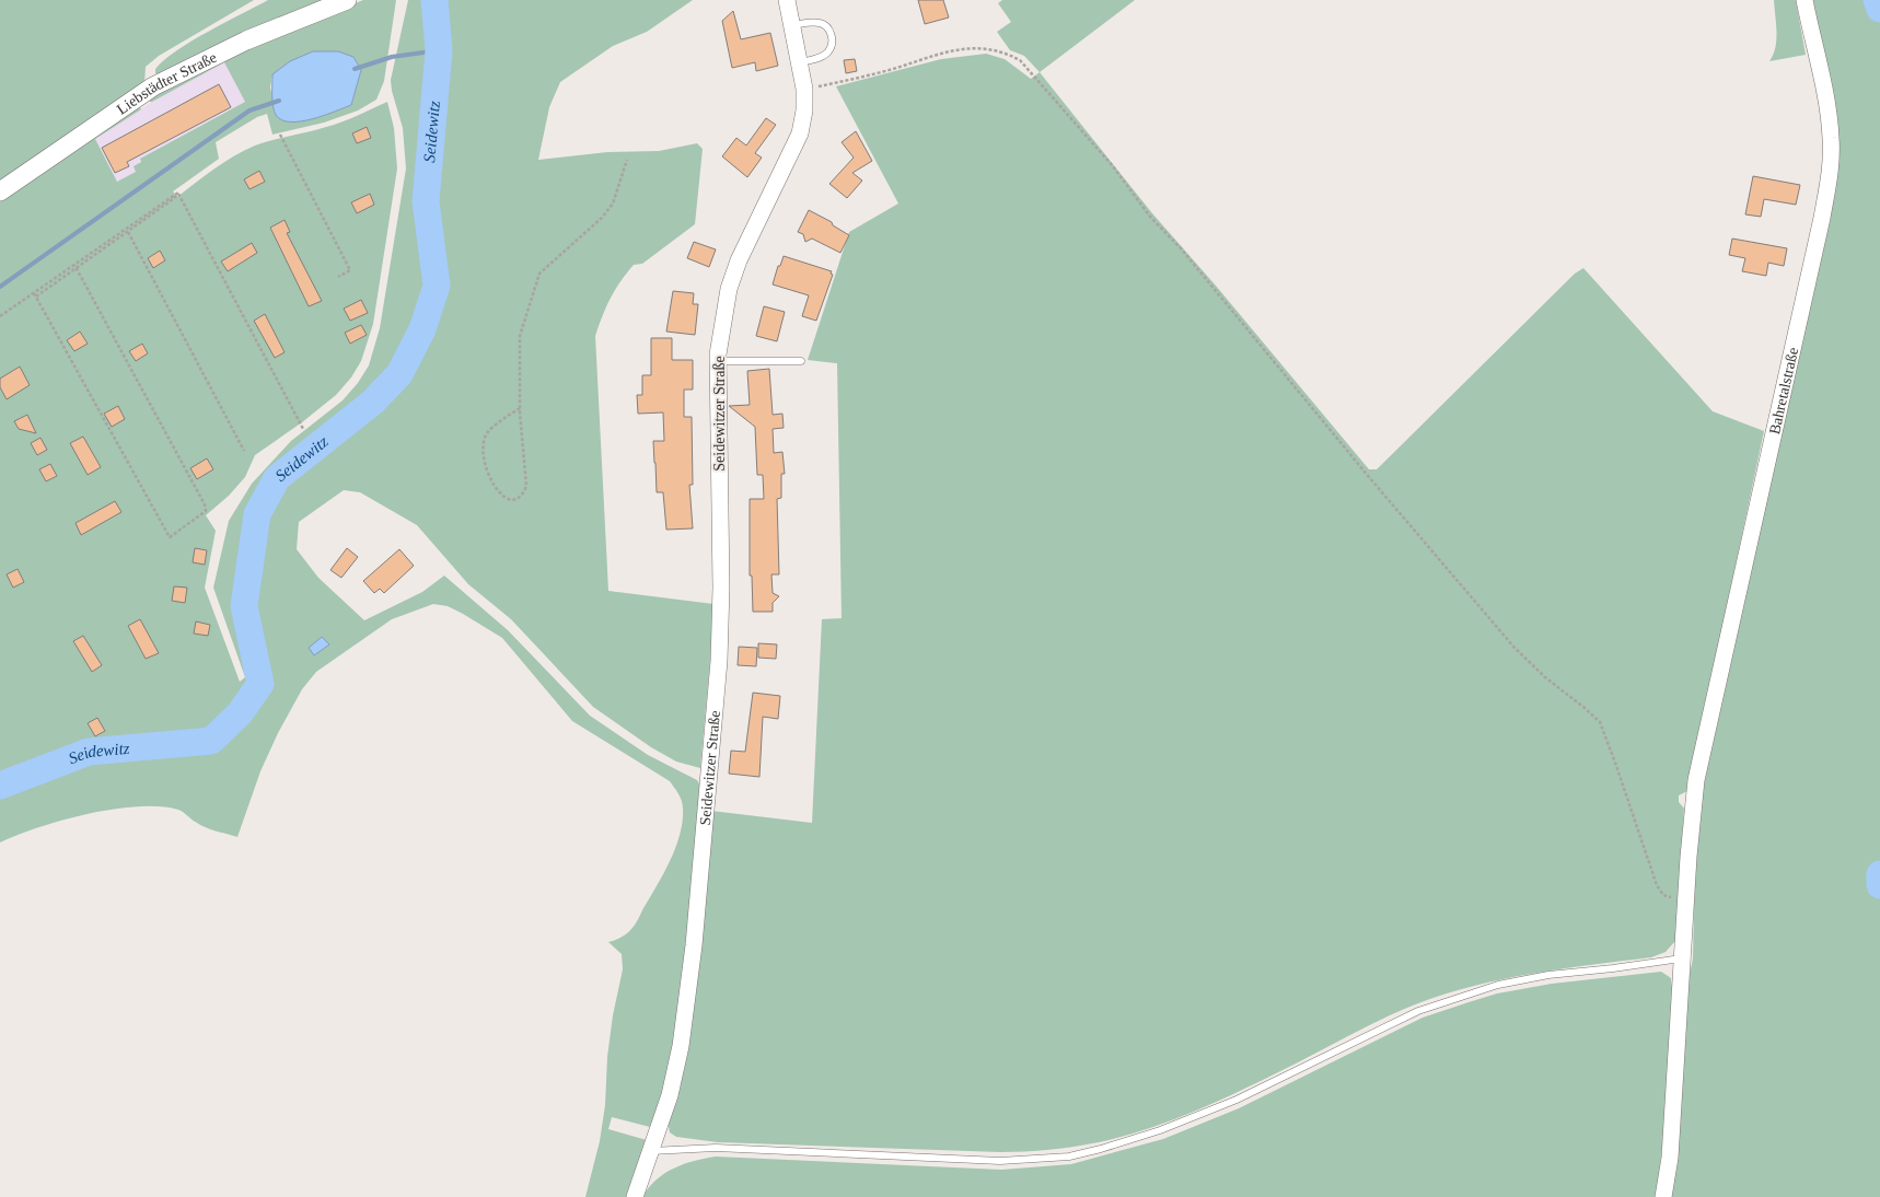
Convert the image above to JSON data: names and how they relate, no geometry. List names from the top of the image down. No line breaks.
{"streets":{"main road":["Liebstädter Straße"],"street":["Bahretalstraße","Seidewitzer Straße"]},"water":["Seidewitz"]}
